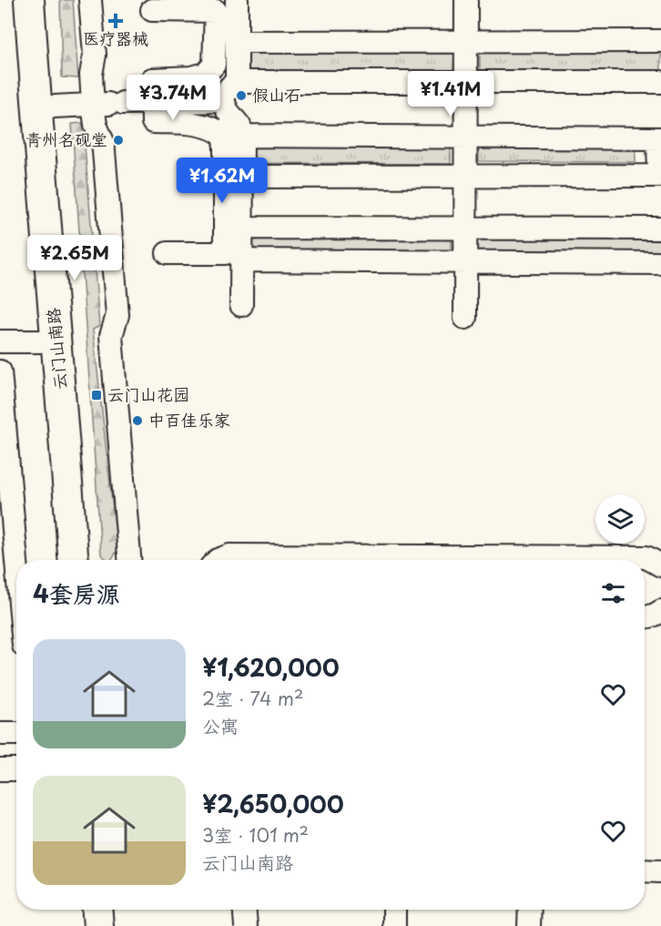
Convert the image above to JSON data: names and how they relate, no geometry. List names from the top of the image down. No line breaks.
{"streets":{"main road":["云门山南路"]},"places":{"health":["医疗器械"],"other":["假山石","青州名砚堂","中百佳乐家"],"transit":["云门山花园"]},"page":{"price":["¥1.41M","¥3.74M","¥1.62M","¥2.65M"],"heading":"4套房源","list":[{"name":"¥1,620,000","note":"2室 · 74 m² · 公寓"},{"name":"¥2,650,000","note":"3室 · 101 m² · 云门山南路"}]}}
